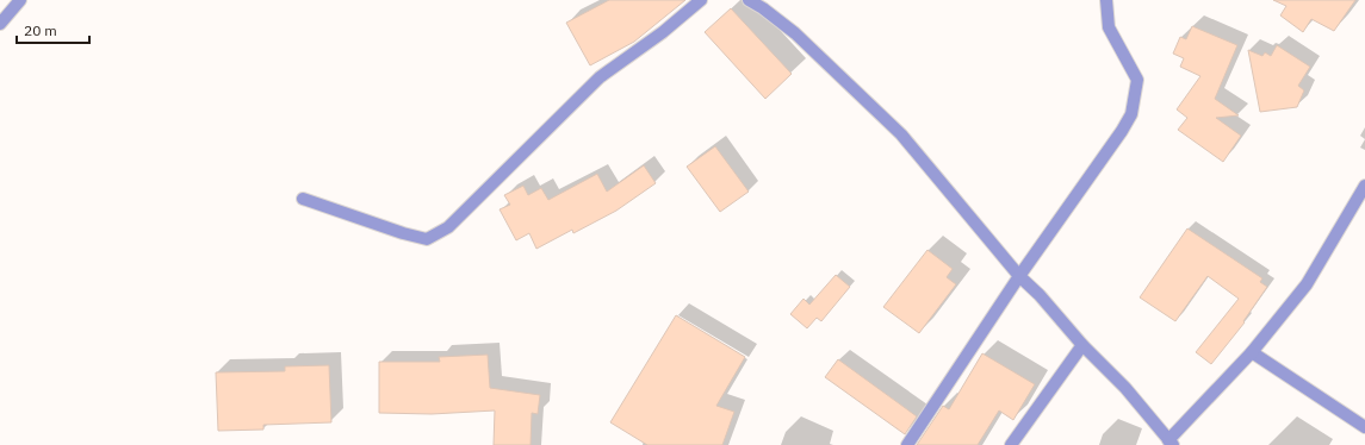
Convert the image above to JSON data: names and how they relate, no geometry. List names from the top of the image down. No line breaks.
{"scale_bar":"20 m"}
